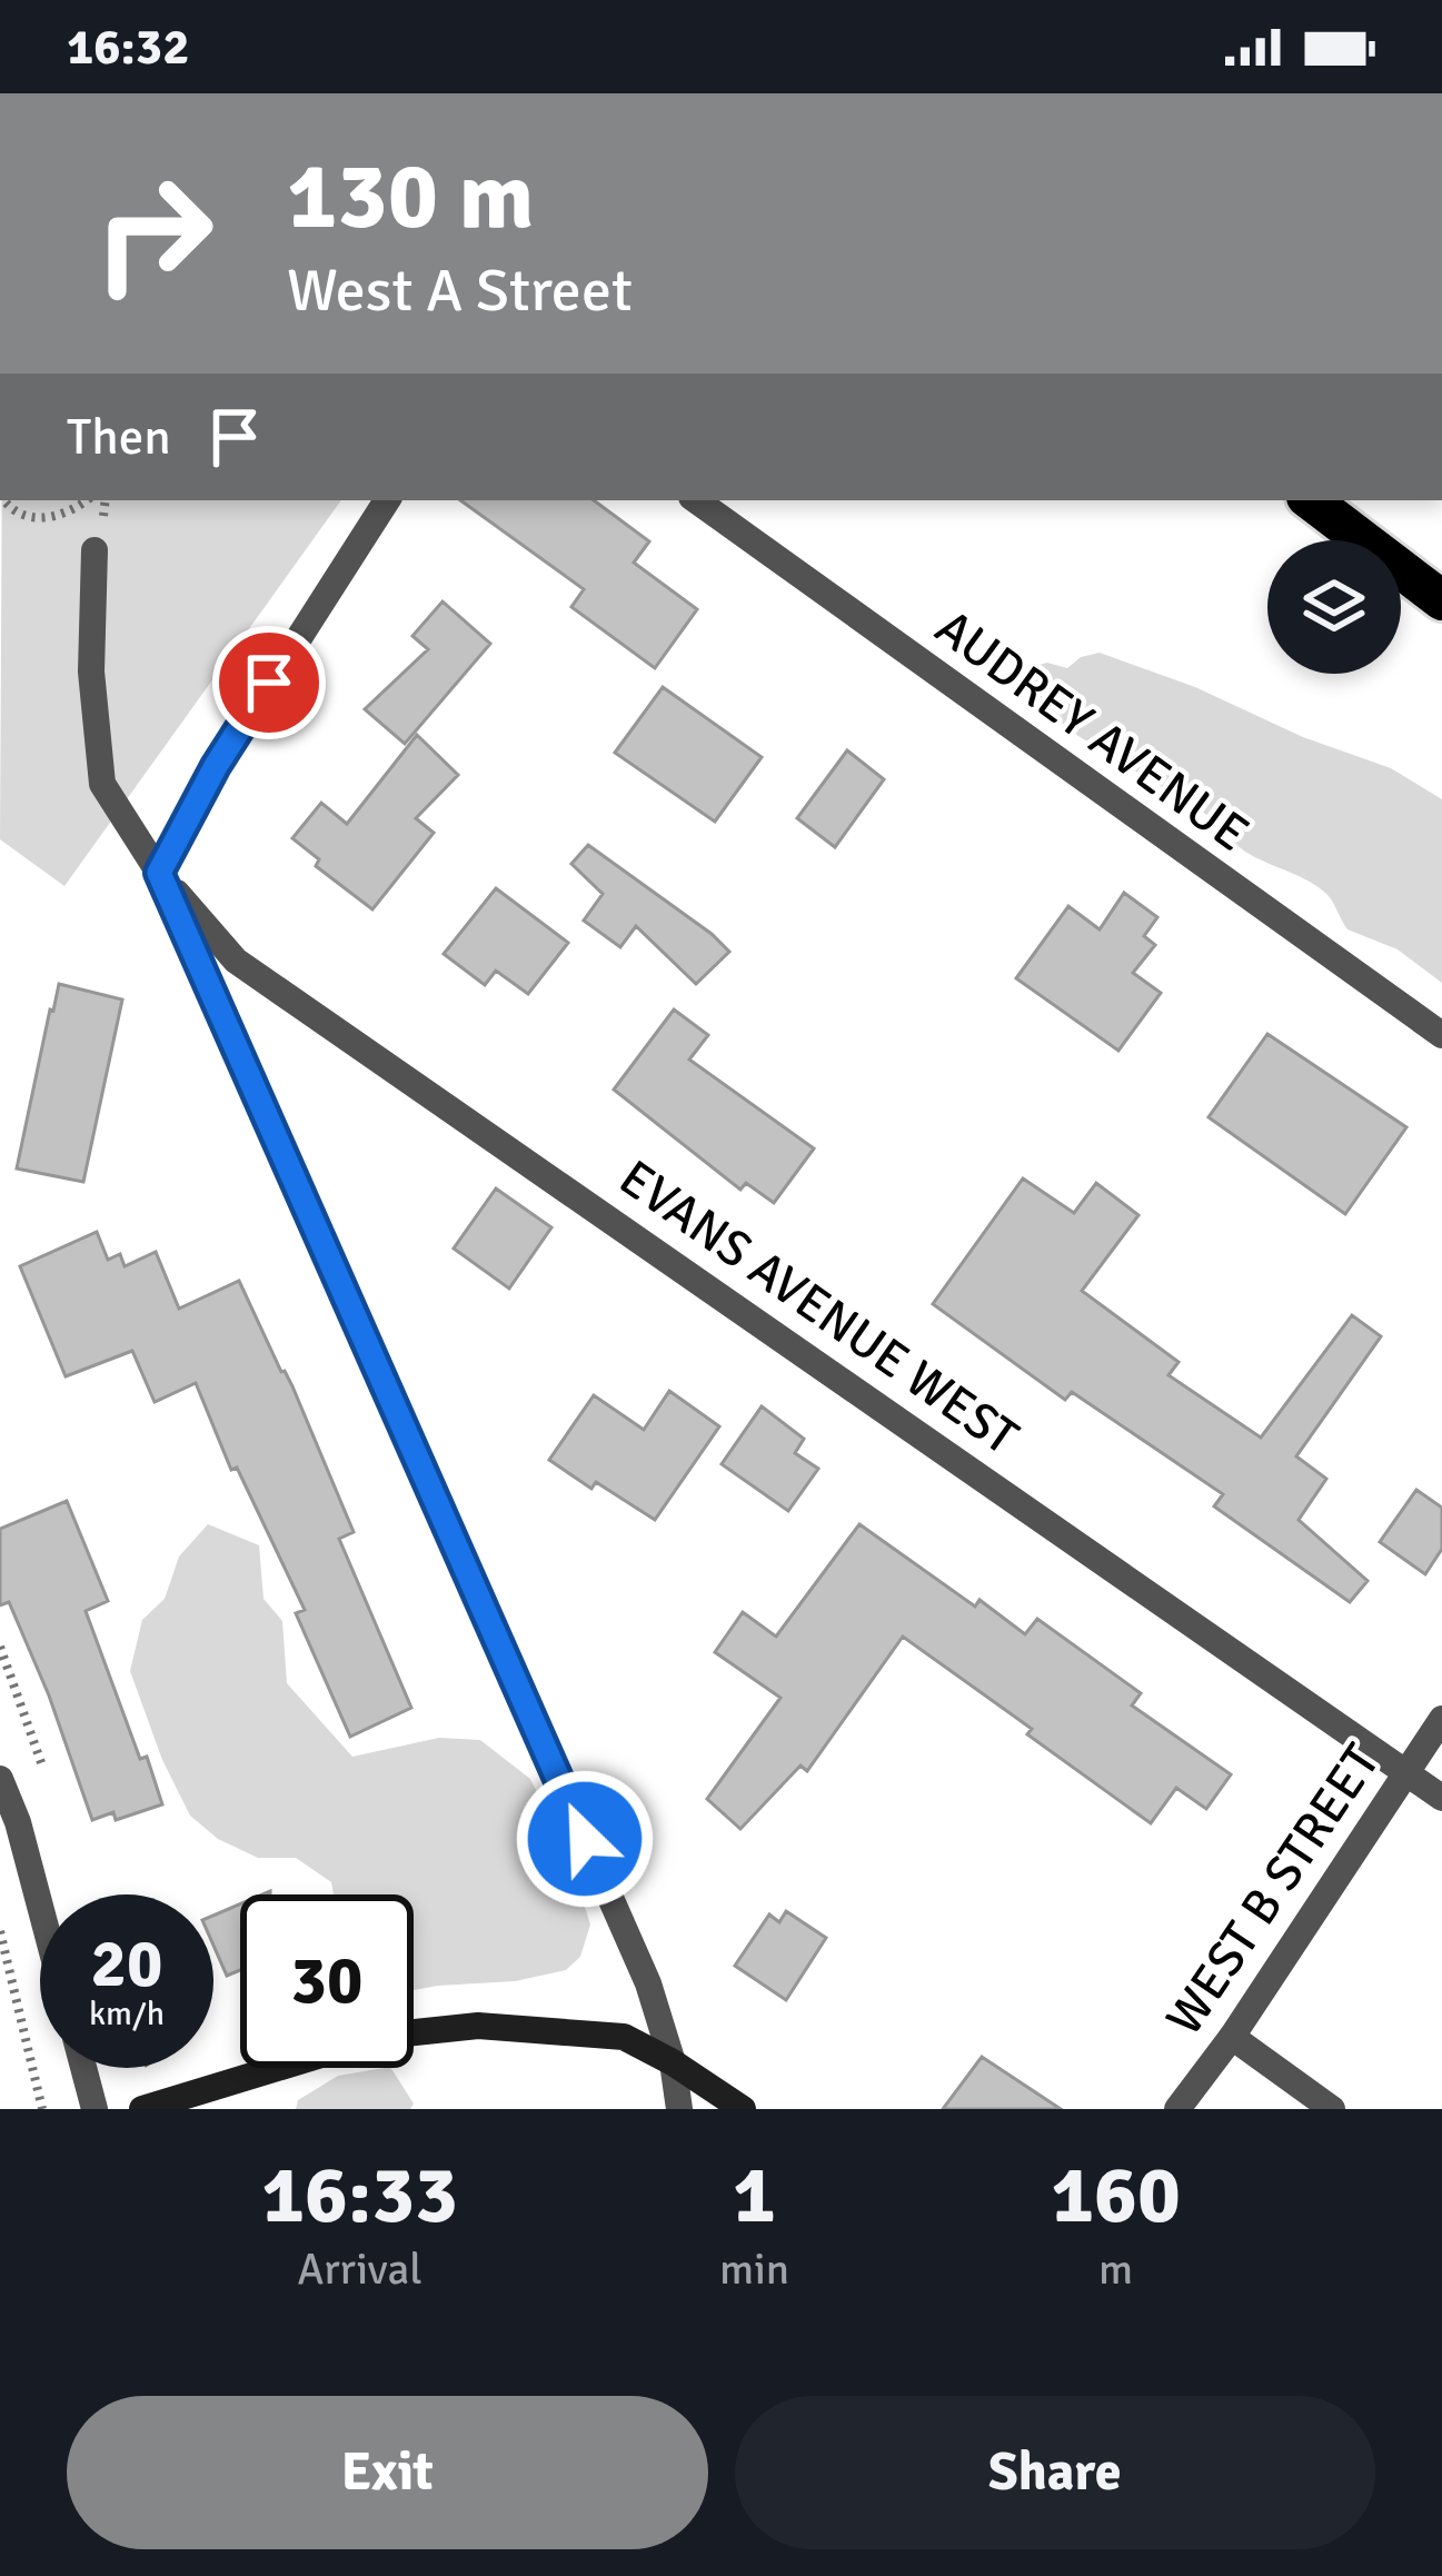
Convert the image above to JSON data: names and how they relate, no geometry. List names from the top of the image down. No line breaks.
{"streets":{"street":["AUDREY AVENUE","EVANS AVENUE WEST","WEST B STREET"]},"crossings":[["EVANS AVENUE WEST","WEST B STREET"]],"page":{"status":"16:32","turn":["130 m","West A Street"],"then":"Then","speed":"20 km/h","limit":"30","eta":["16:33","Arrival","1","min","160","m"],"buttons":["Exit","Share"]}}
